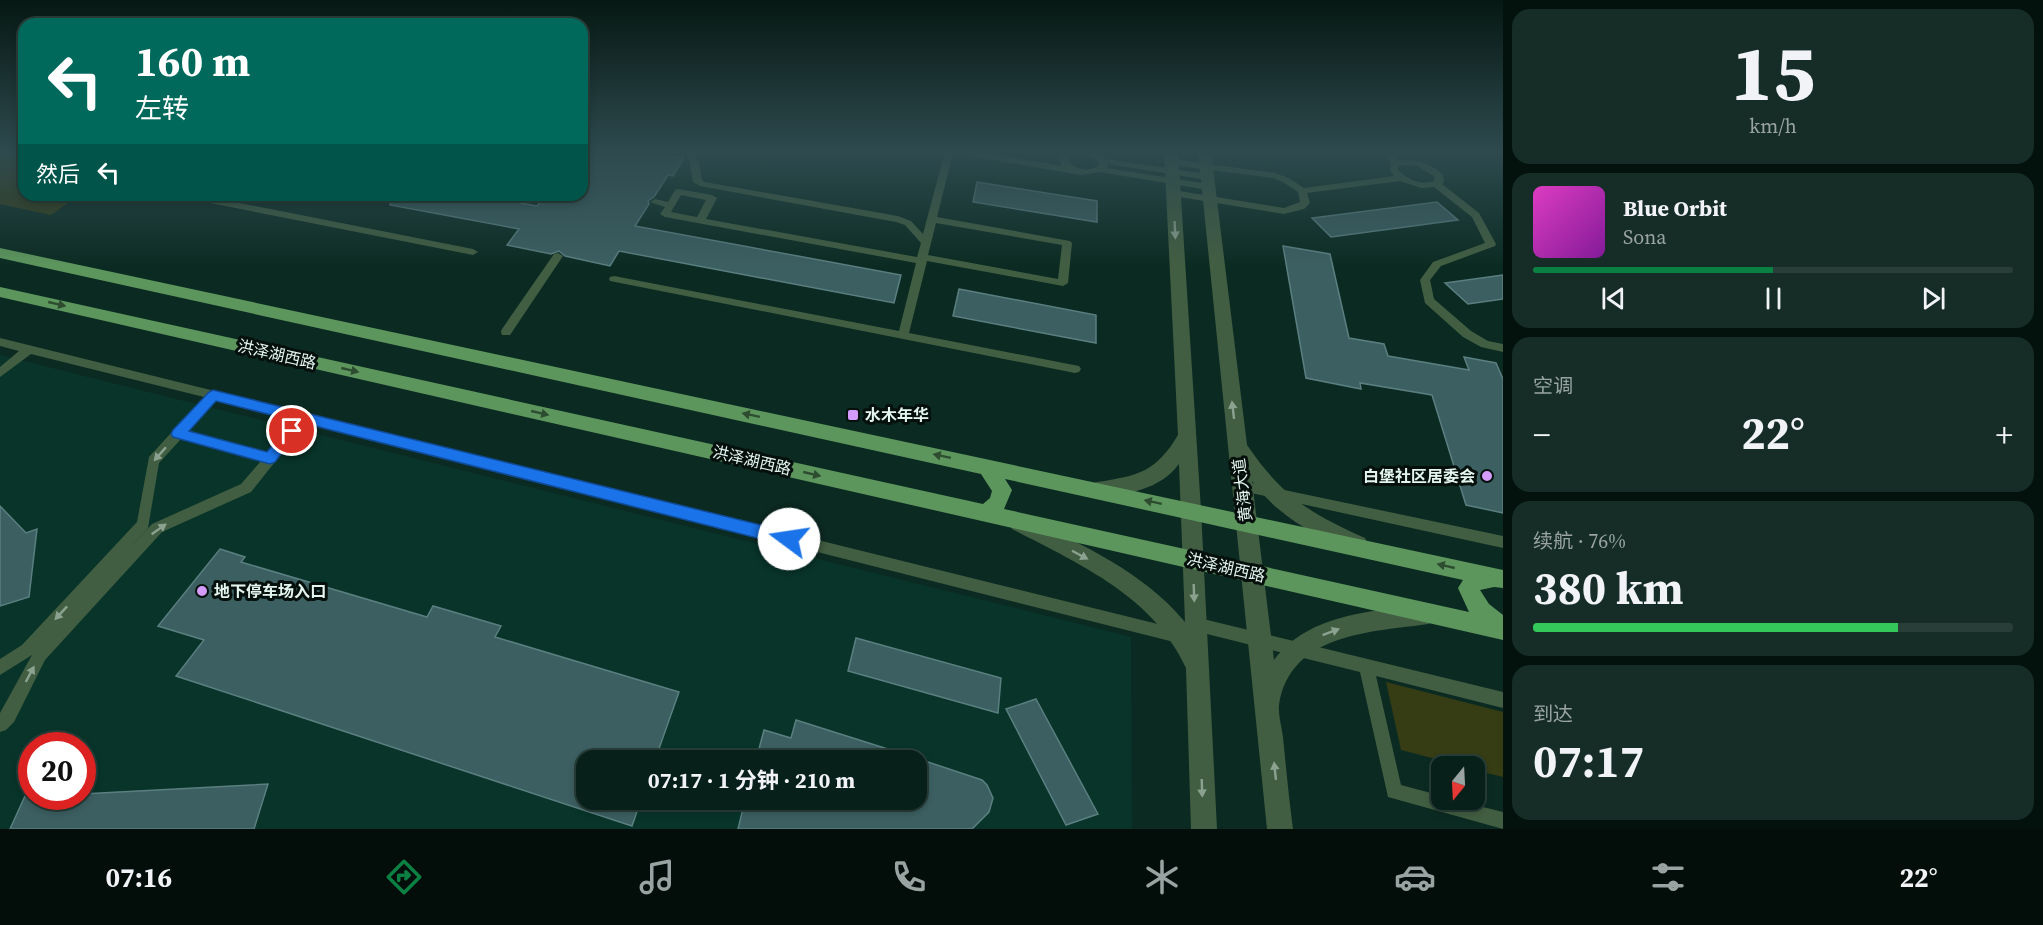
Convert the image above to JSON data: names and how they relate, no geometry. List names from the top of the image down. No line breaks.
{"streets":{"main road":["洪泽湖西路"],"street":["黄海大道"]},"crossings":[["洪泽湖西路","黄海大道"]],"places":{"transit":["水木年华"],"other":["白堡社区居委会","地下停车场入口"]},"north":"bottom","page":{"tile":[["15","km/h"],"空调",["续航 · 76%","380 km"],["到达","07:17"]],"turn":["160 m","左转"],"then":"然后","song":["Blue Orbit","Sona"],"heat":["−","22°","+"],"limit":"20","trip":"07:17 · 1 分钟 · 210 m","tabs":["07:16","22°"]}}
